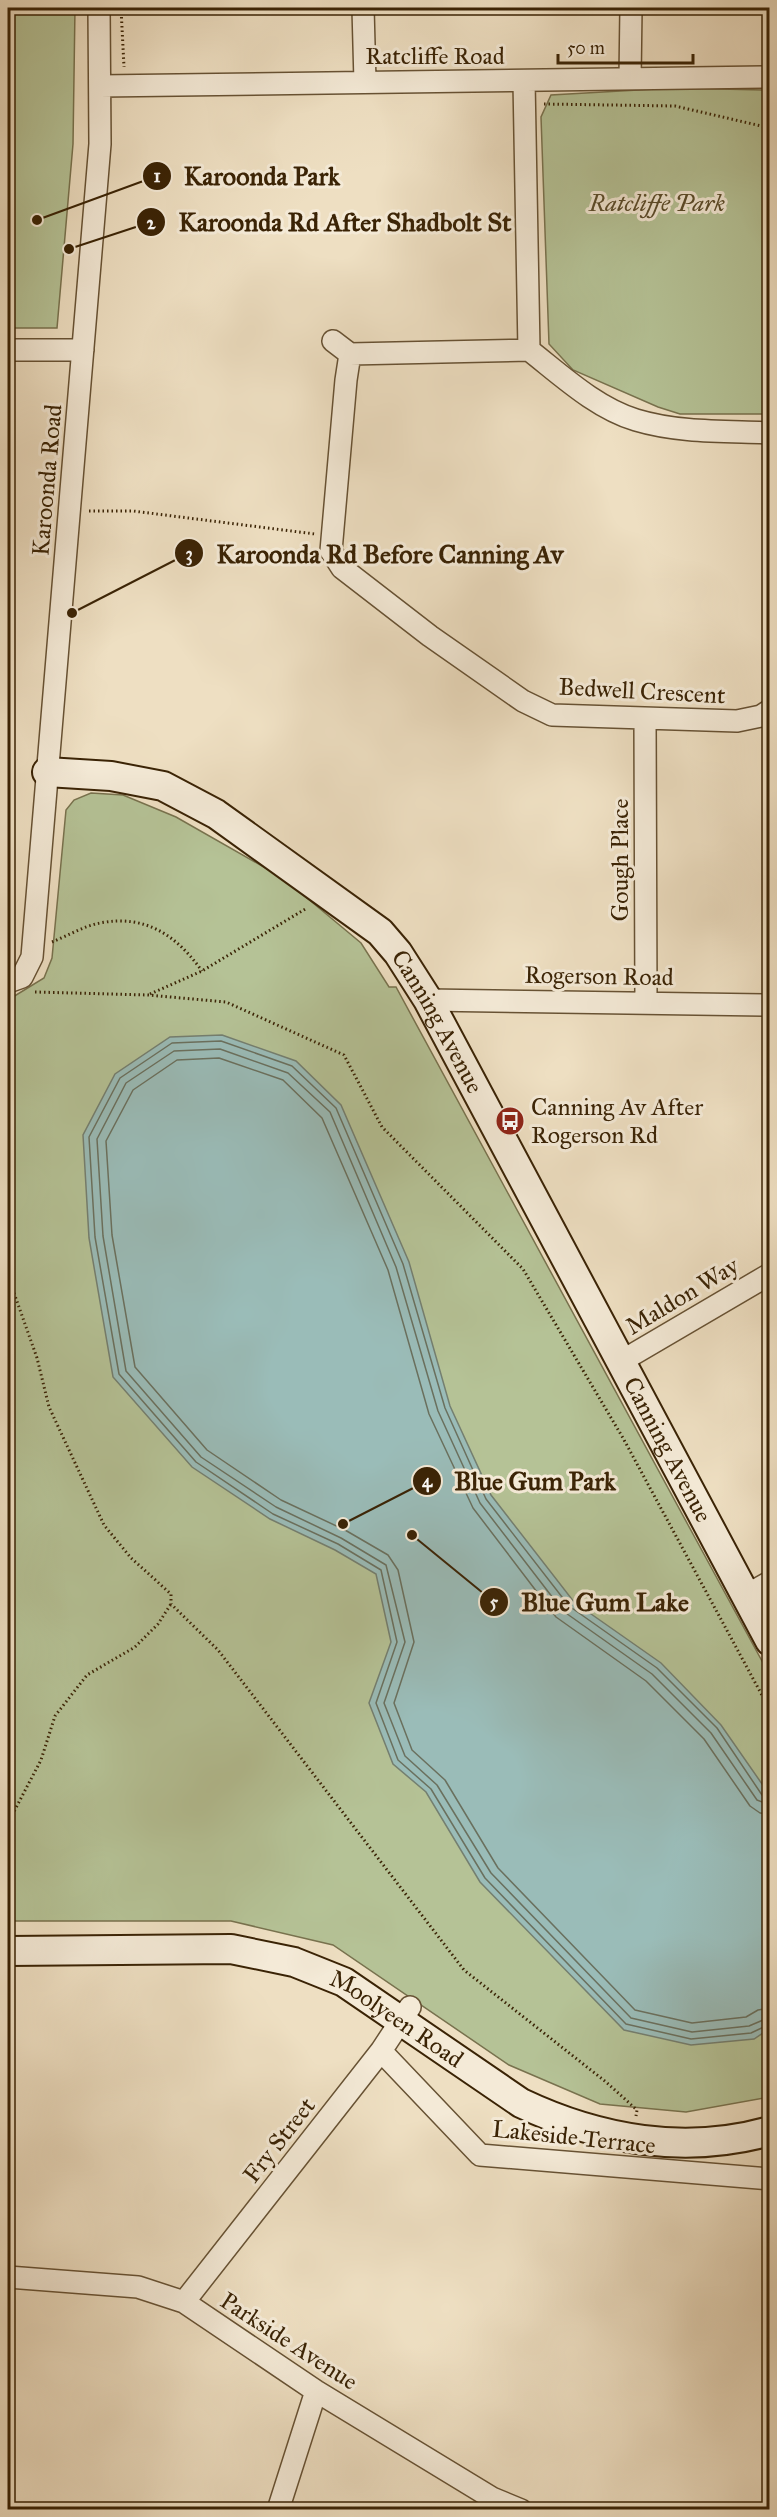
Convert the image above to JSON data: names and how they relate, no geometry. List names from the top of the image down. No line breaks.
{"streets":{"main road":["Canning Avenue","Moolyeen Road"],"street":["Ratcliffe Road","Karoonda Road","Bedwell Crescent","Gough Place","Rogerson Road","Maldon Way","Lakeside Terrace","Fry Street","Parkside Avenue"]},"crossings":[["Ratcliffe Road","Karoonda Road"],["Karoonda Road","Canning Avenue"],["Bedwell Crescent","Gough Place"],["Gough Place","Rogerson Road"],["Rogerson Road","Canning Avenue"],["Canning Avenue","Maldon Way"],["Moolyeen Road","Fry Street"],["Lakeside Terrace","Fry Street"],["Fry Street","Parkside Avenue"]],"parks":["Ratcliffe Park"],"places":{"other":["Karoonda Park","Karoonda Rd After Shadbolt St","Karoonda Rd Before Canning Av","Blue Gum Park","Blue Gum Lake"],"bus stop":["Canning Av After Rogerson Rd"]},"scale_bar":"50 m"}
